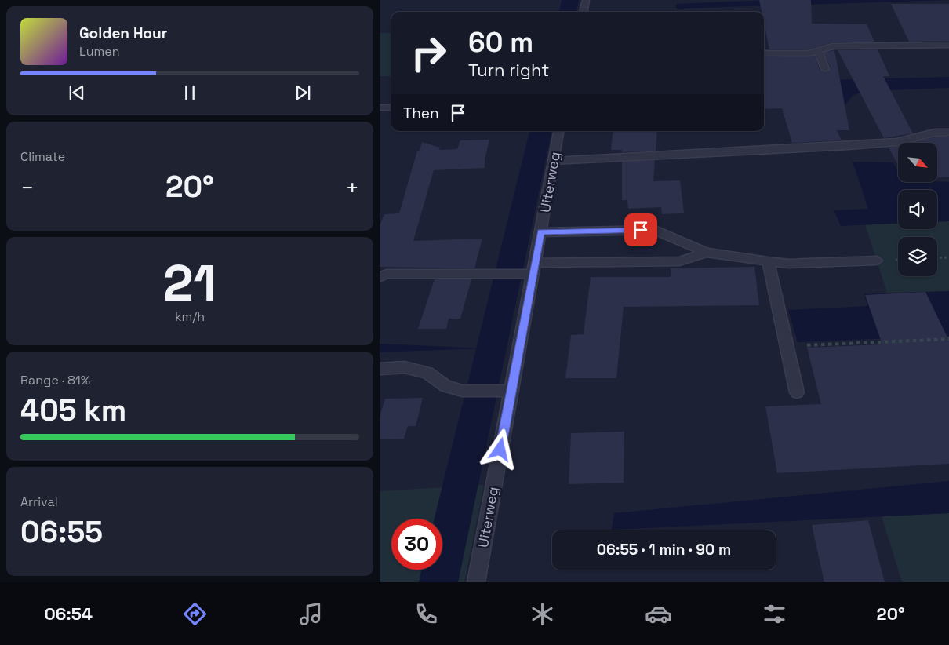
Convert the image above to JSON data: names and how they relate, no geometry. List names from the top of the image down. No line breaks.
{"streets":{"street":["Uiterweg"]},"north":"bottom right","page":{"turn":["60 m","Turn right"],"song":["Golden Hour","Lumen"],"then":"Then","tile":["Climate",["21","km/h"],["Range · 81%","405 km"],["Arrival","06:55"]],"heat":["−","20°","+"],"limit":"30","trip":"06:55 · 1 min · 90 m","tabs":["06:54","20°"]}}
